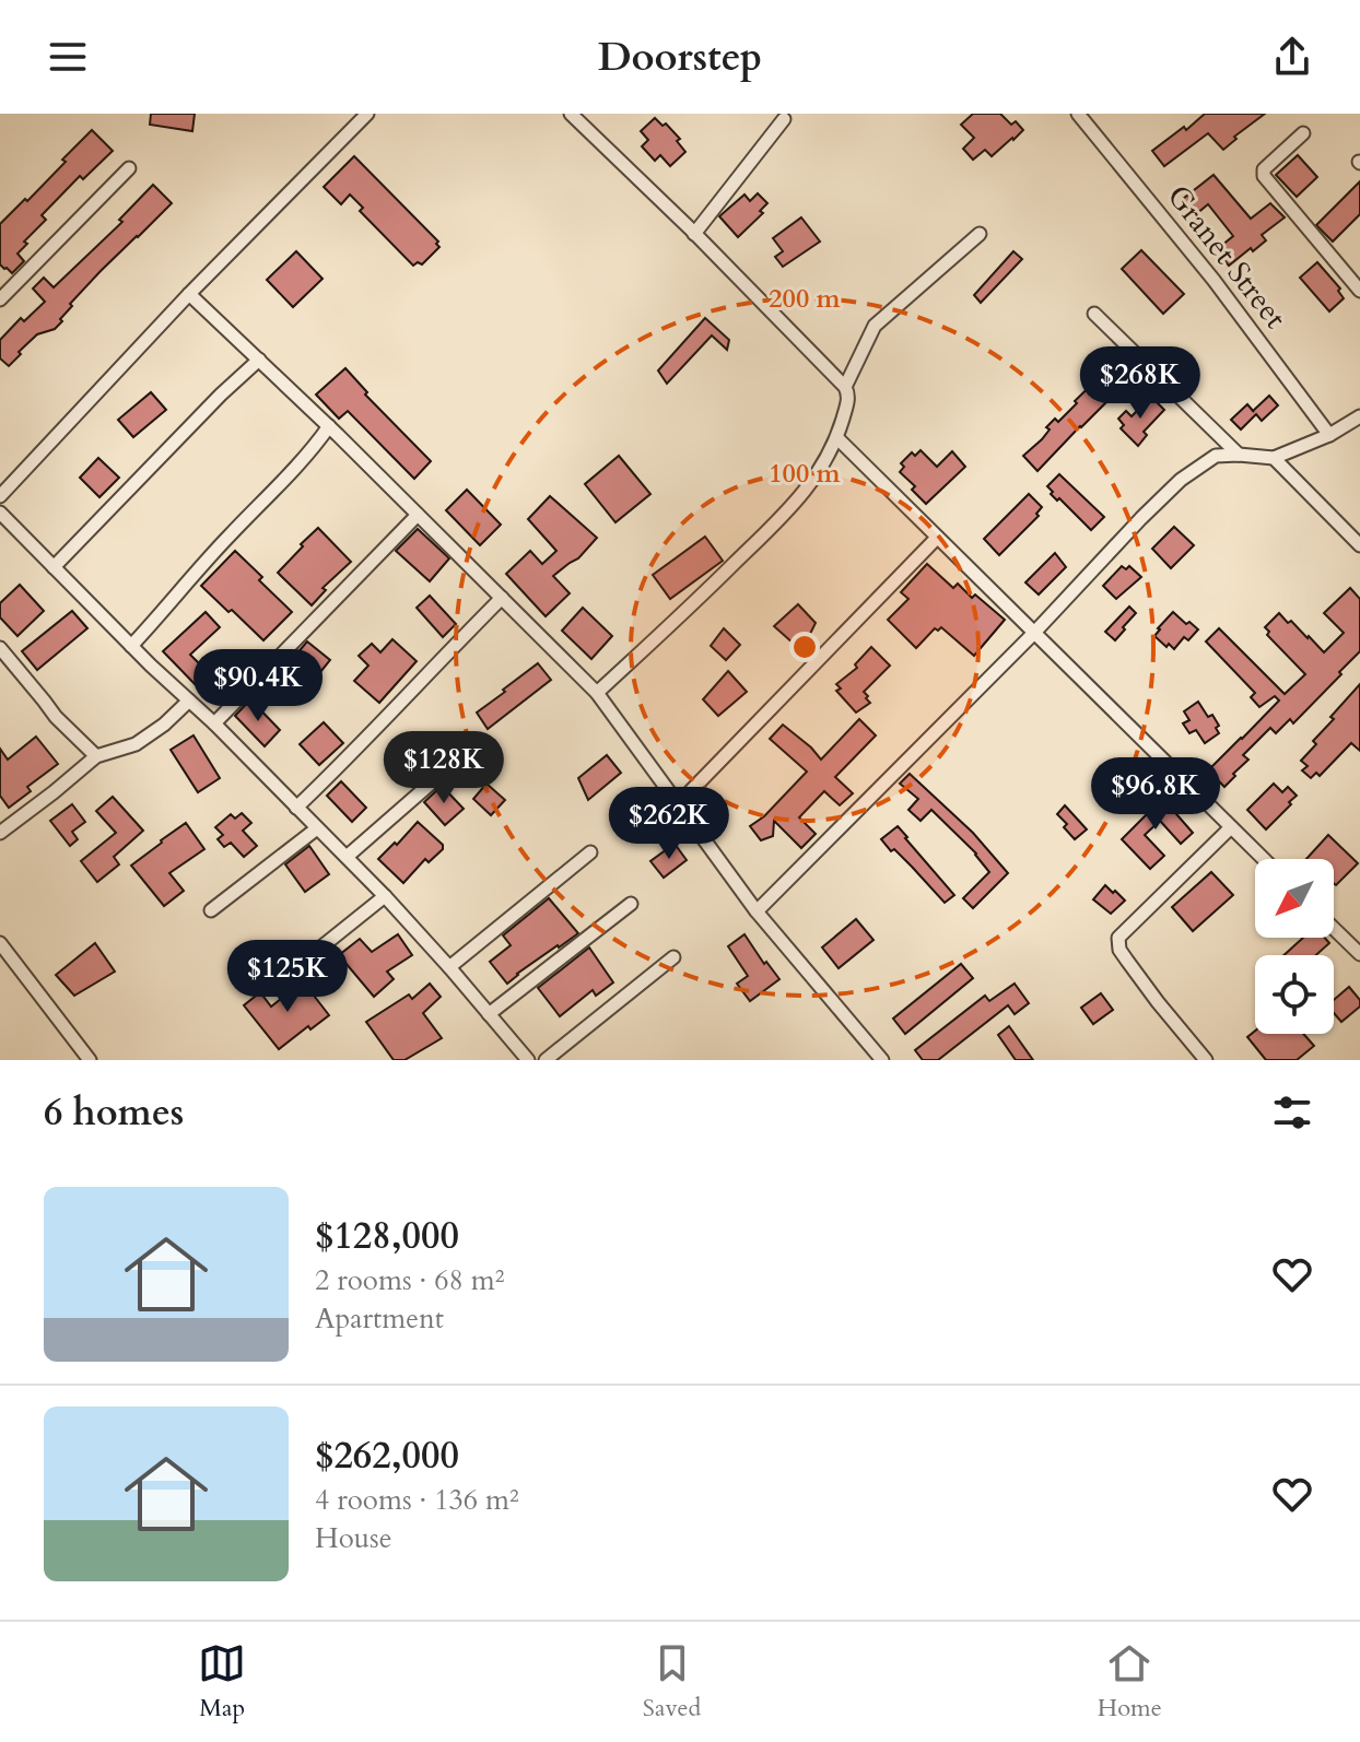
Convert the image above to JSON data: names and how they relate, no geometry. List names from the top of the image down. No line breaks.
{"streets":{"street":["Granet Street"]},"north":"bottom left","page":{"header":"Doorstep","price":["$268K","$90.4K","$128K","$96.8K","$262K","$125K"],"heading":"6 homes","list":[{"name":"$128,000","note":"2 rooms · 68 m² · Apartment"},{"name":"$262,000","note":"4 rooms · 136 m² · House"}],"tabs":["Map","Saved","Home"]},"rings":["200 m","100 m"]}
